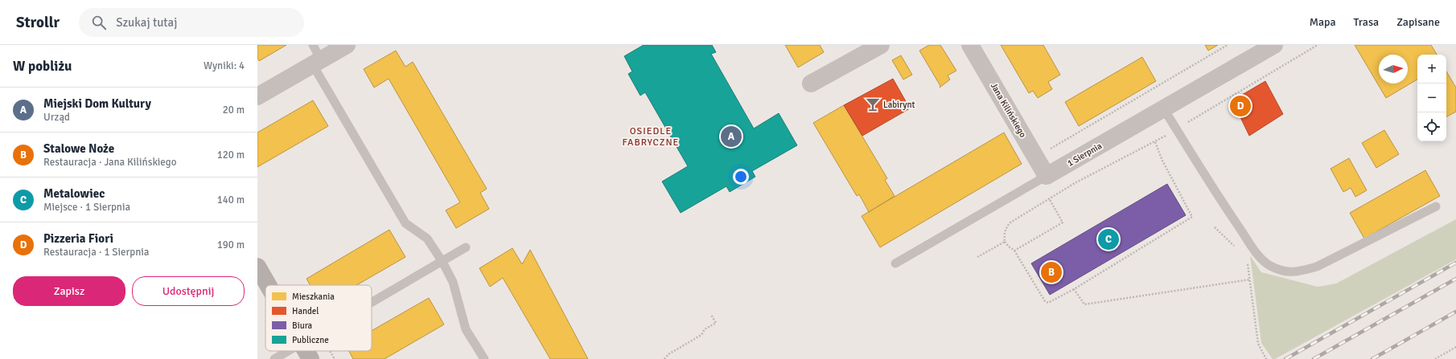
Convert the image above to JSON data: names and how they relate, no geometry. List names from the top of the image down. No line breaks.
{"streets":{"street":["Jana Kilińskiego","1 Sierpnia"]},"crossings":[["Jana Kilińskiego","1 Sierpnia"]],"districts":["OSIEDLE FABRYCZNE"],"places":{"bar":["Labirynt"]},"legend":["Mieszkania","Handel","Biura","Publiczne"],"north":"right","page":{"header":"Strollr","search":"Szukaj tutaj","nav":["Mapa","Trasa","Zapisane"],"heading":["W pobliżu","Wyniki: 4"],"map_buttons":["+","−"],"list":[{"mark":"A","name":"Miejski Dom Kultury","note":"Urząd","value":"20 m"},{"mark":"B","name":"Stalowe Noże","note":"Restauracja · Jana Kilińskiego","value":"120 m"},{"mark":"C","name":"Metalowiec","note":"Miejsce · 1 Sierpnia","value":"140 m"},{"mark":"D","name":"Pizzeria Fiori","note":"Restauracja · 1 Sierpnia","value":"190 m"}],"pins":["D","A","C","B"],"buttons":["Zapisz","Udostępnij"]}}
